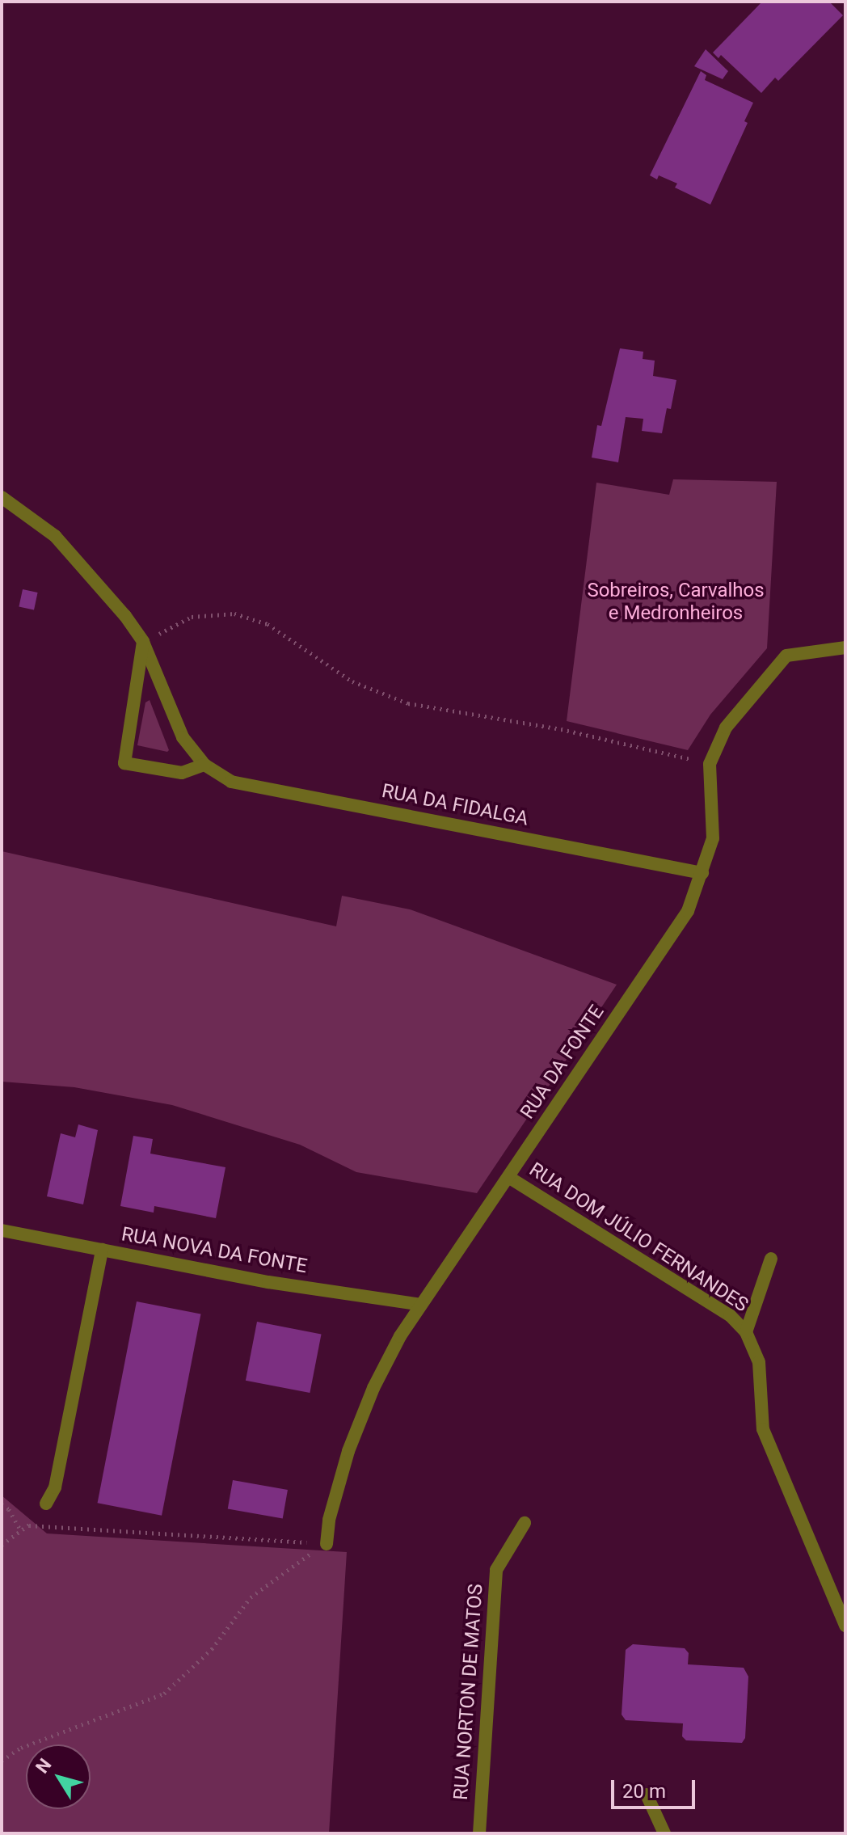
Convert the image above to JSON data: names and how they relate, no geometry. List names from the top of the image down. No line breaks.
{"streets":{"street":["RUA DA FIDALGA","RUA DA FONTE","RUA DOM JÚLIO FERNANDES","RUA NOVA DA FONTE","RUA NORTON DE MATOS"]},"crossings":[["RUA DA FIDALGA","RUA DA FONTE"],["RUA DA FONTE","RUA DOM JÚLIO FERNANDES"],["RUA DA FONTE","RUA NOVA DA FONTE"]],"parks":["Sobreiros, Carvalhos e Medronheiros"],"scale_bar":"20 m","north":"top left"}
